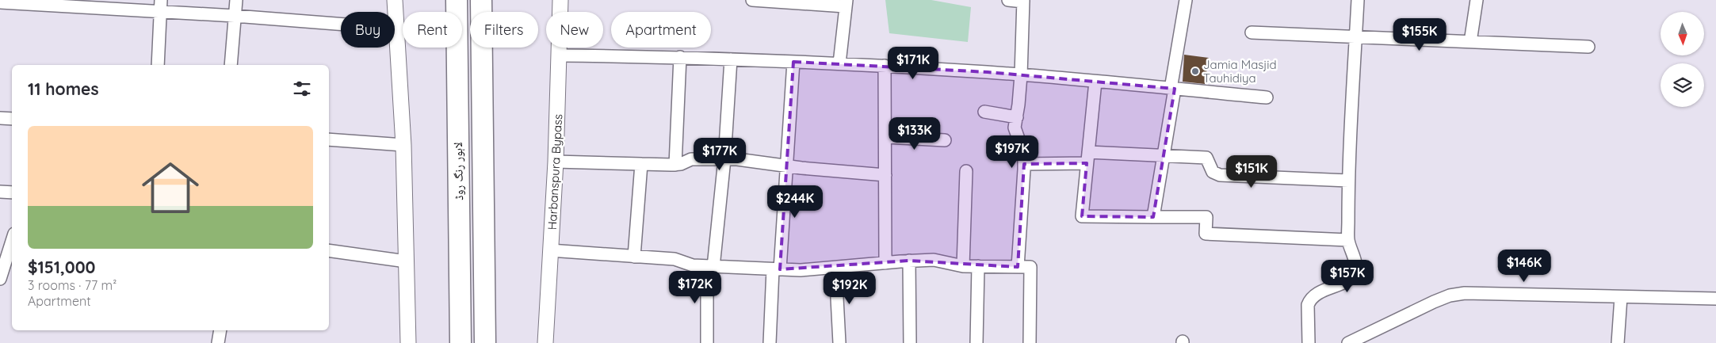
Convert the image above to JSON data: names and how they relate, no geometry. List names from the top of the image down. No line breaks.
{"streets":{"highway":["لاہور رنگ روڈ"],"street":["Harbanspura Bypass"]},"places":["Jamia Masjid Tauhidiya"],"north":"bottom","page":{"chip":["Buy","Rent","Filters","New","Apartment"],"price":["$155K","$171K","$133K","$197K","$177K","$151K","$244K","$146K","$157K","$172K","$192K"],"heading":"11 homes","list":[{"name":"$151,000","note":"3 rooms · 77 m² · Apartment"}]}}
